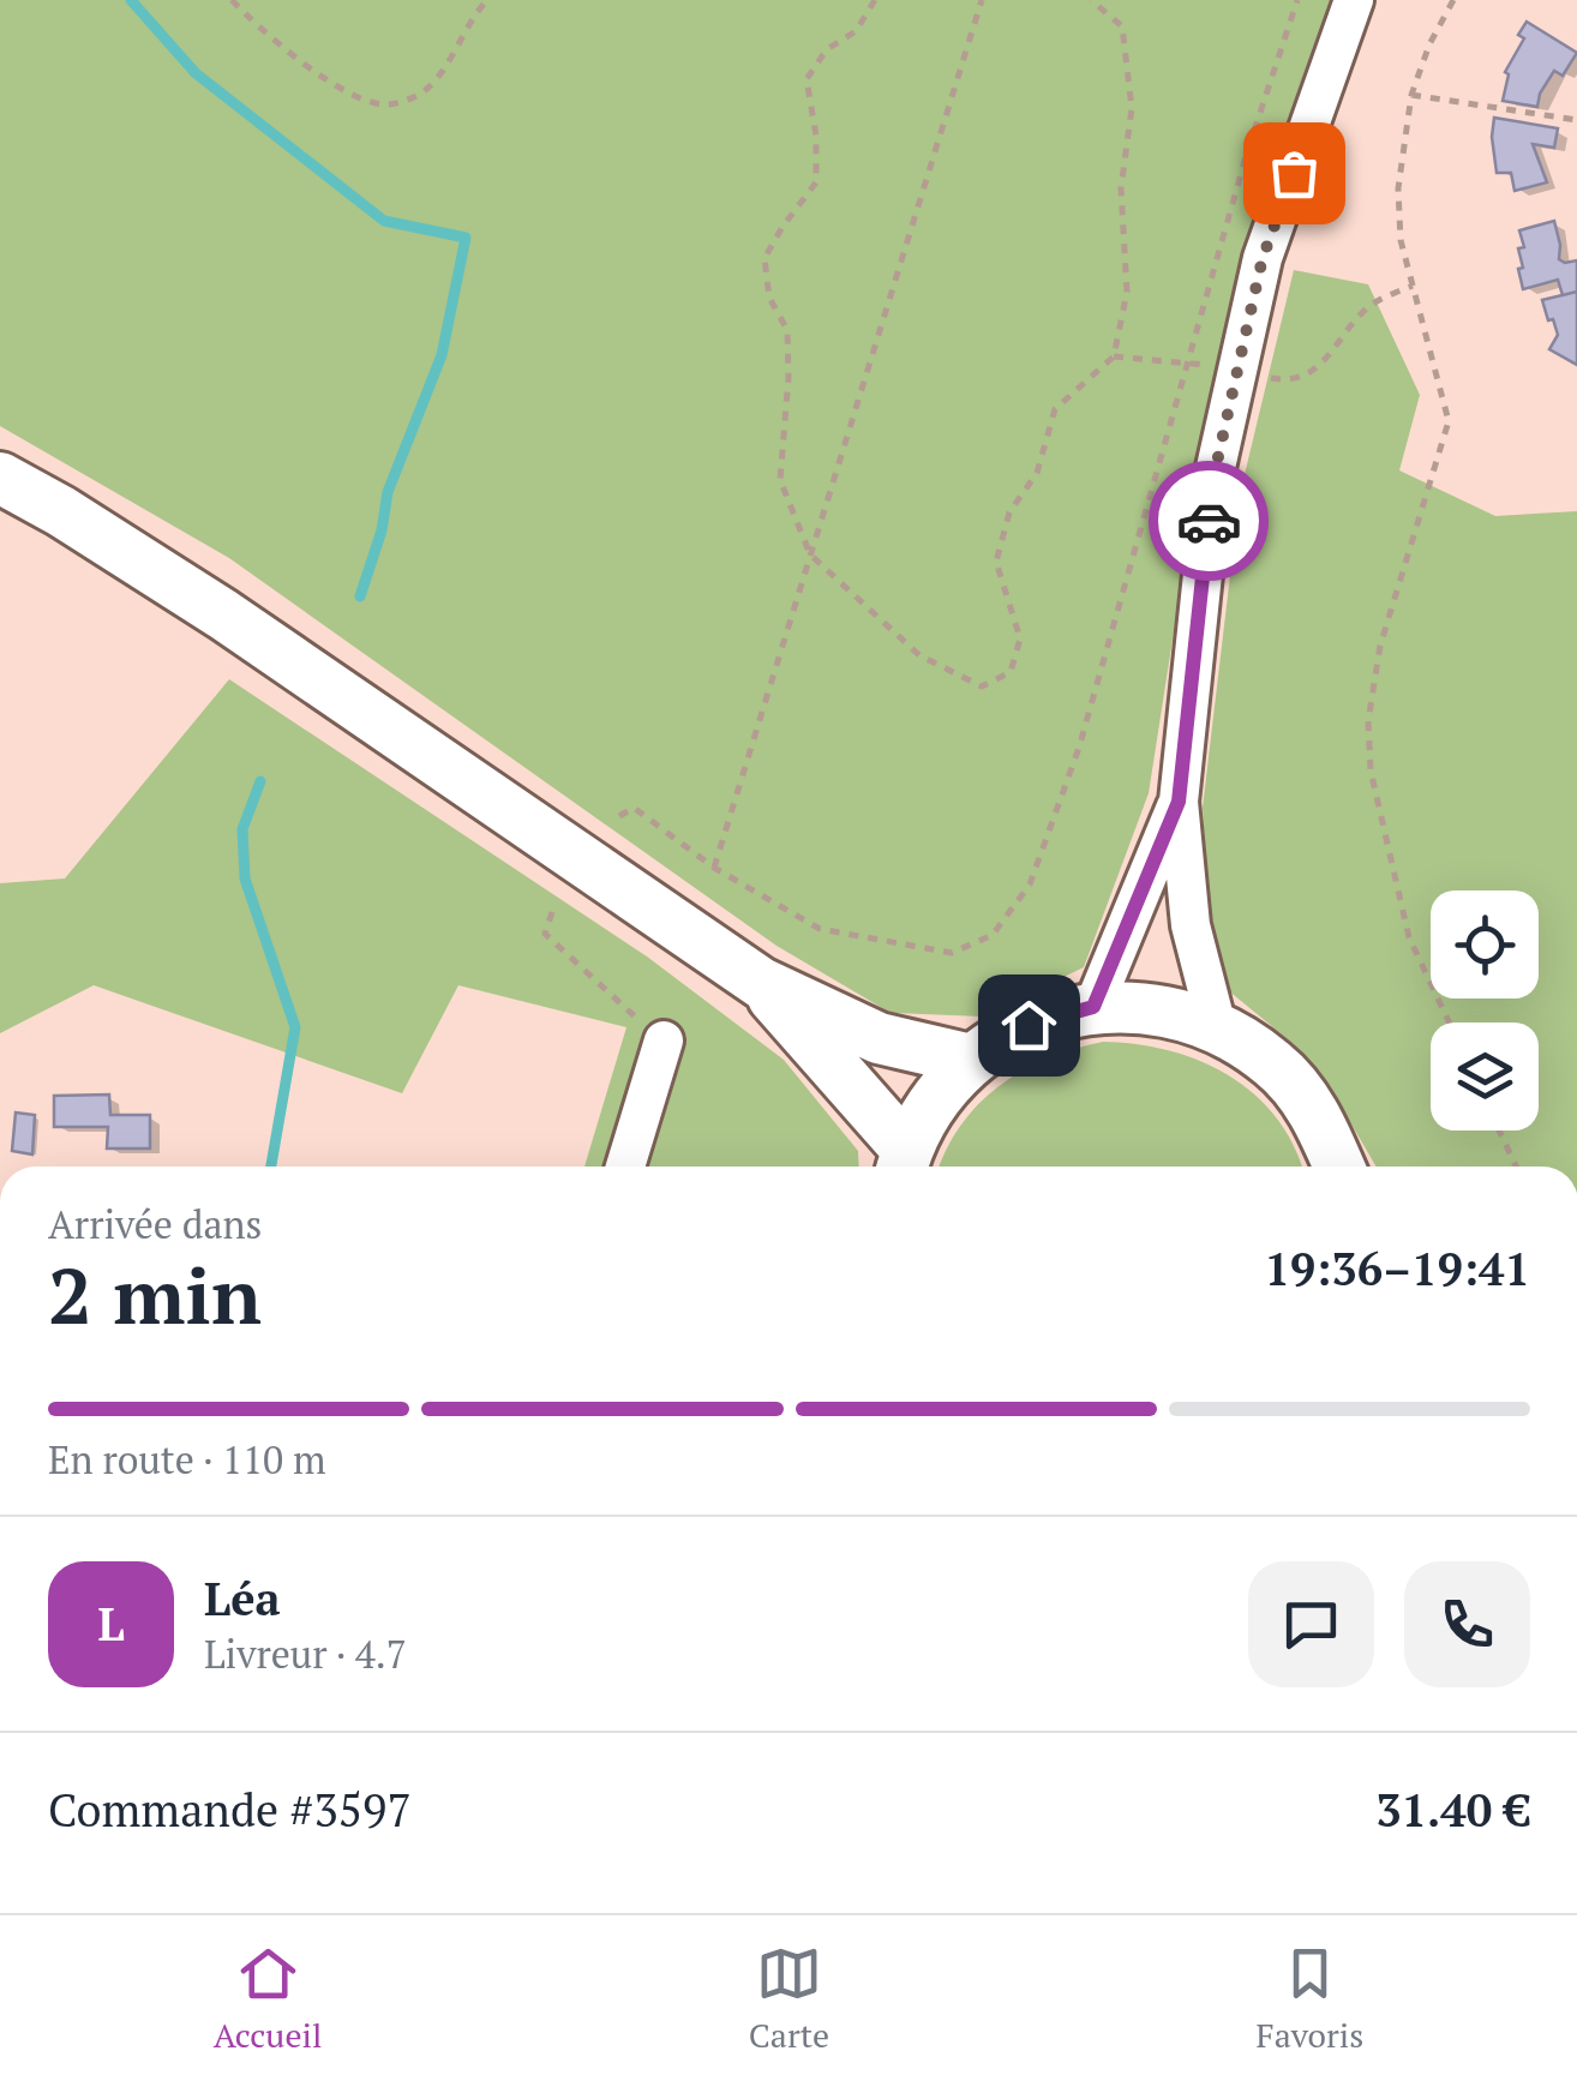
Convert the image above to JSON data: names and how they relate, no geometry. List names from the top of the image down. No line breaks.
{"page":{"heading":["2 min","Arrivée dans","19:36–19:41"],"panel":["Léa","Livreur · 4.7","Commande #3597","31.40 €"],"bar":"En route · 110 m","round":"L","tabs":["Accueil","Carte","Favoris"]}}
